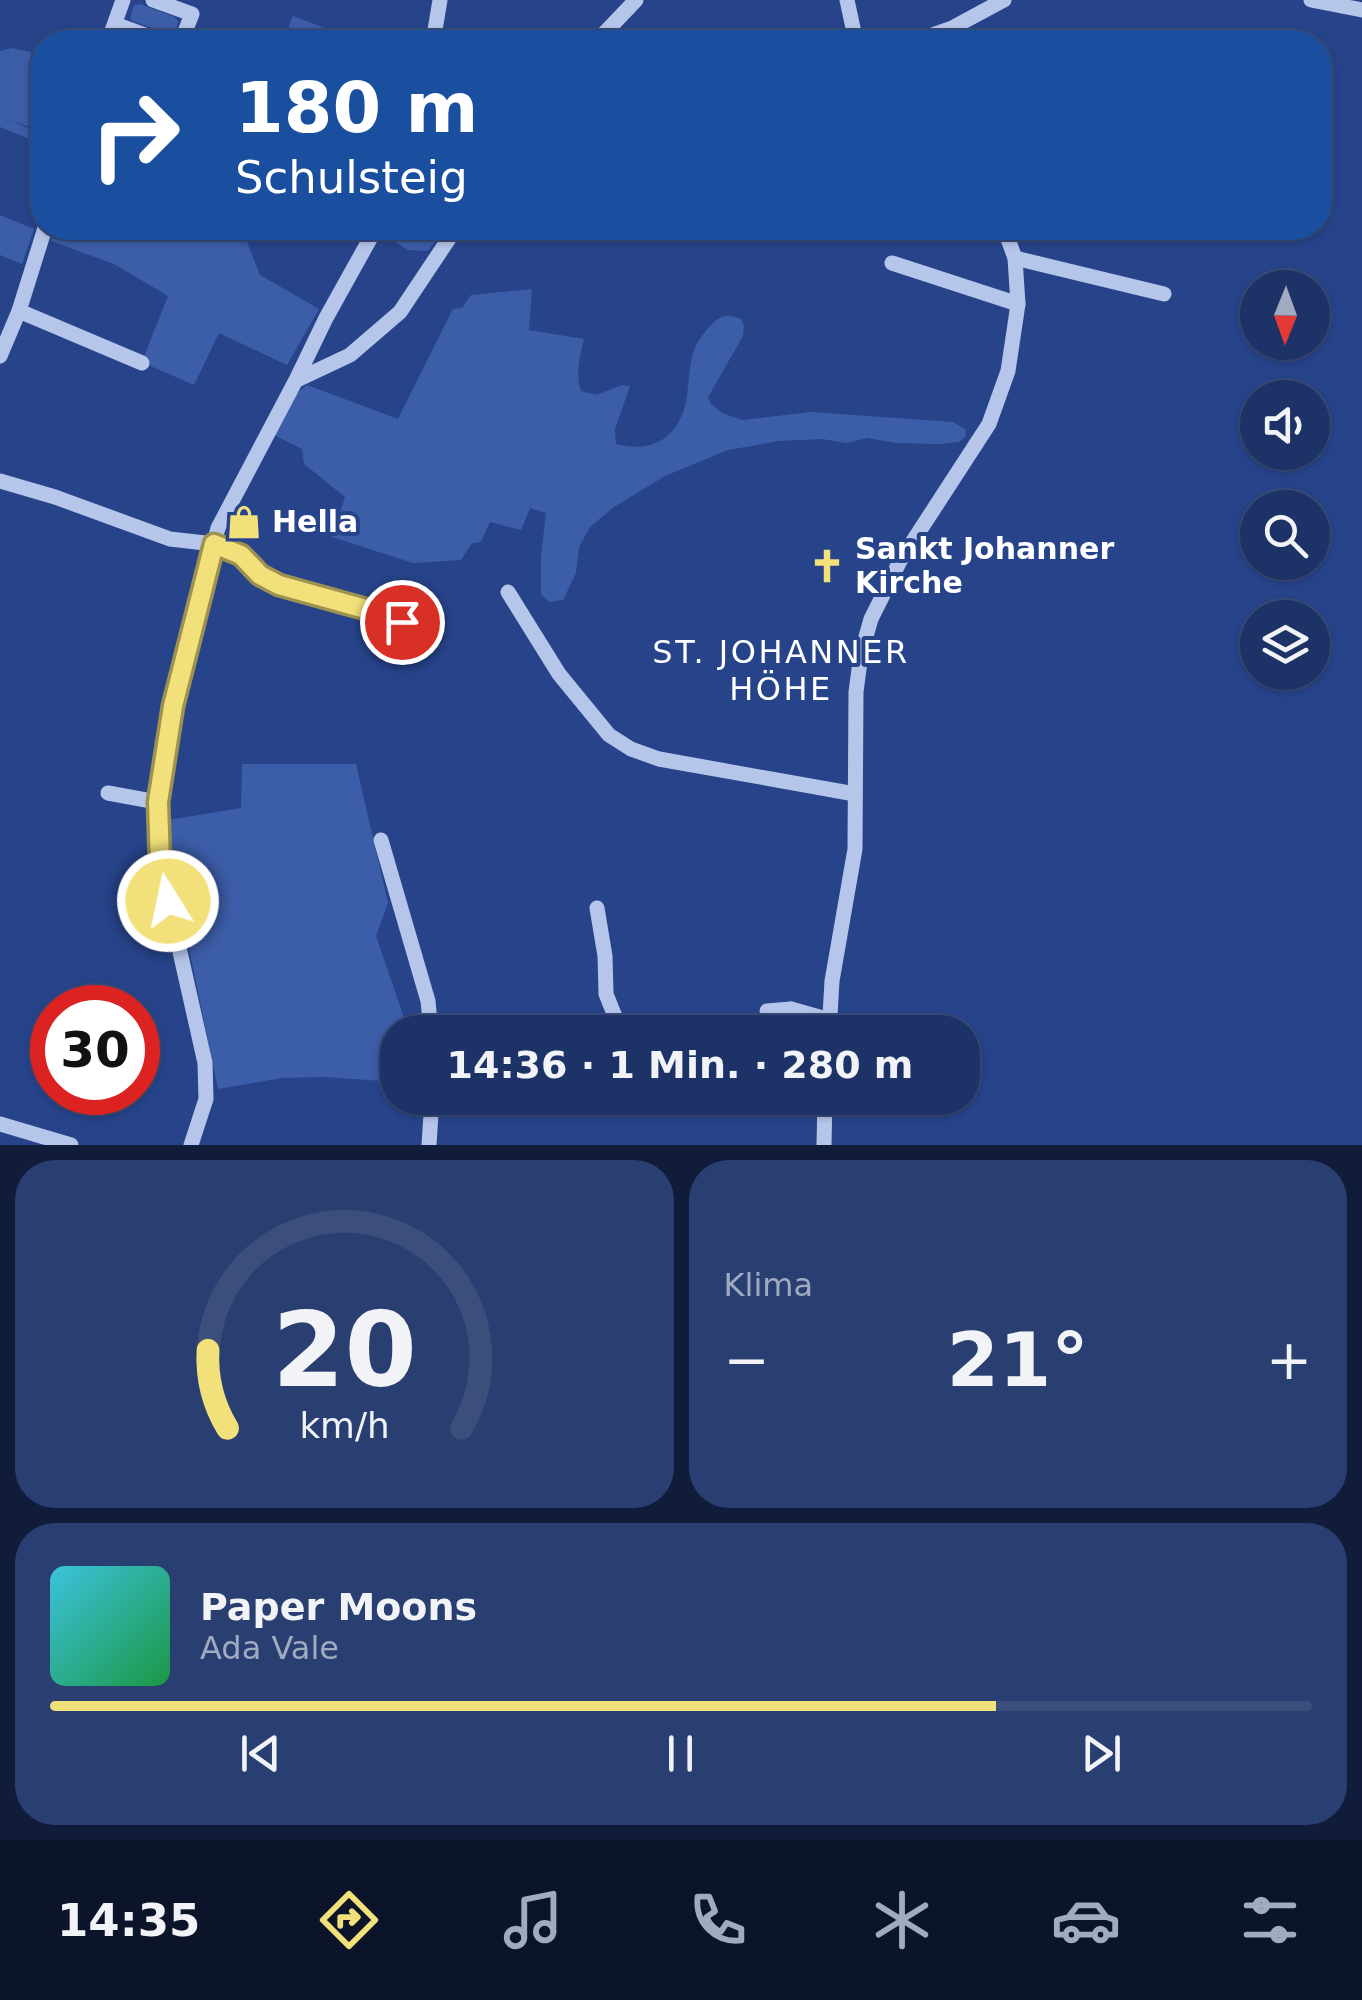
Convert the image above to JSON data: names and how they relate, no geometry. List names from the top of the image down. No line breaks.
{"districts":["ST. JOHANNER HÖHE"],"places":{"shop":["Hella"],"church":["Sankt Johanner Kirche"]},"north":"bottom","page":{"turn":["180 m","Schulsteig"],"limit":"30","trip":"14:36 · 1 Min. · 280 m","tile":"Klima","heat":["−","21°","+"],"song":["Paper Moons","Ada Vale"],"tabs":"14:35","gauge":["20","km/h"]}}
